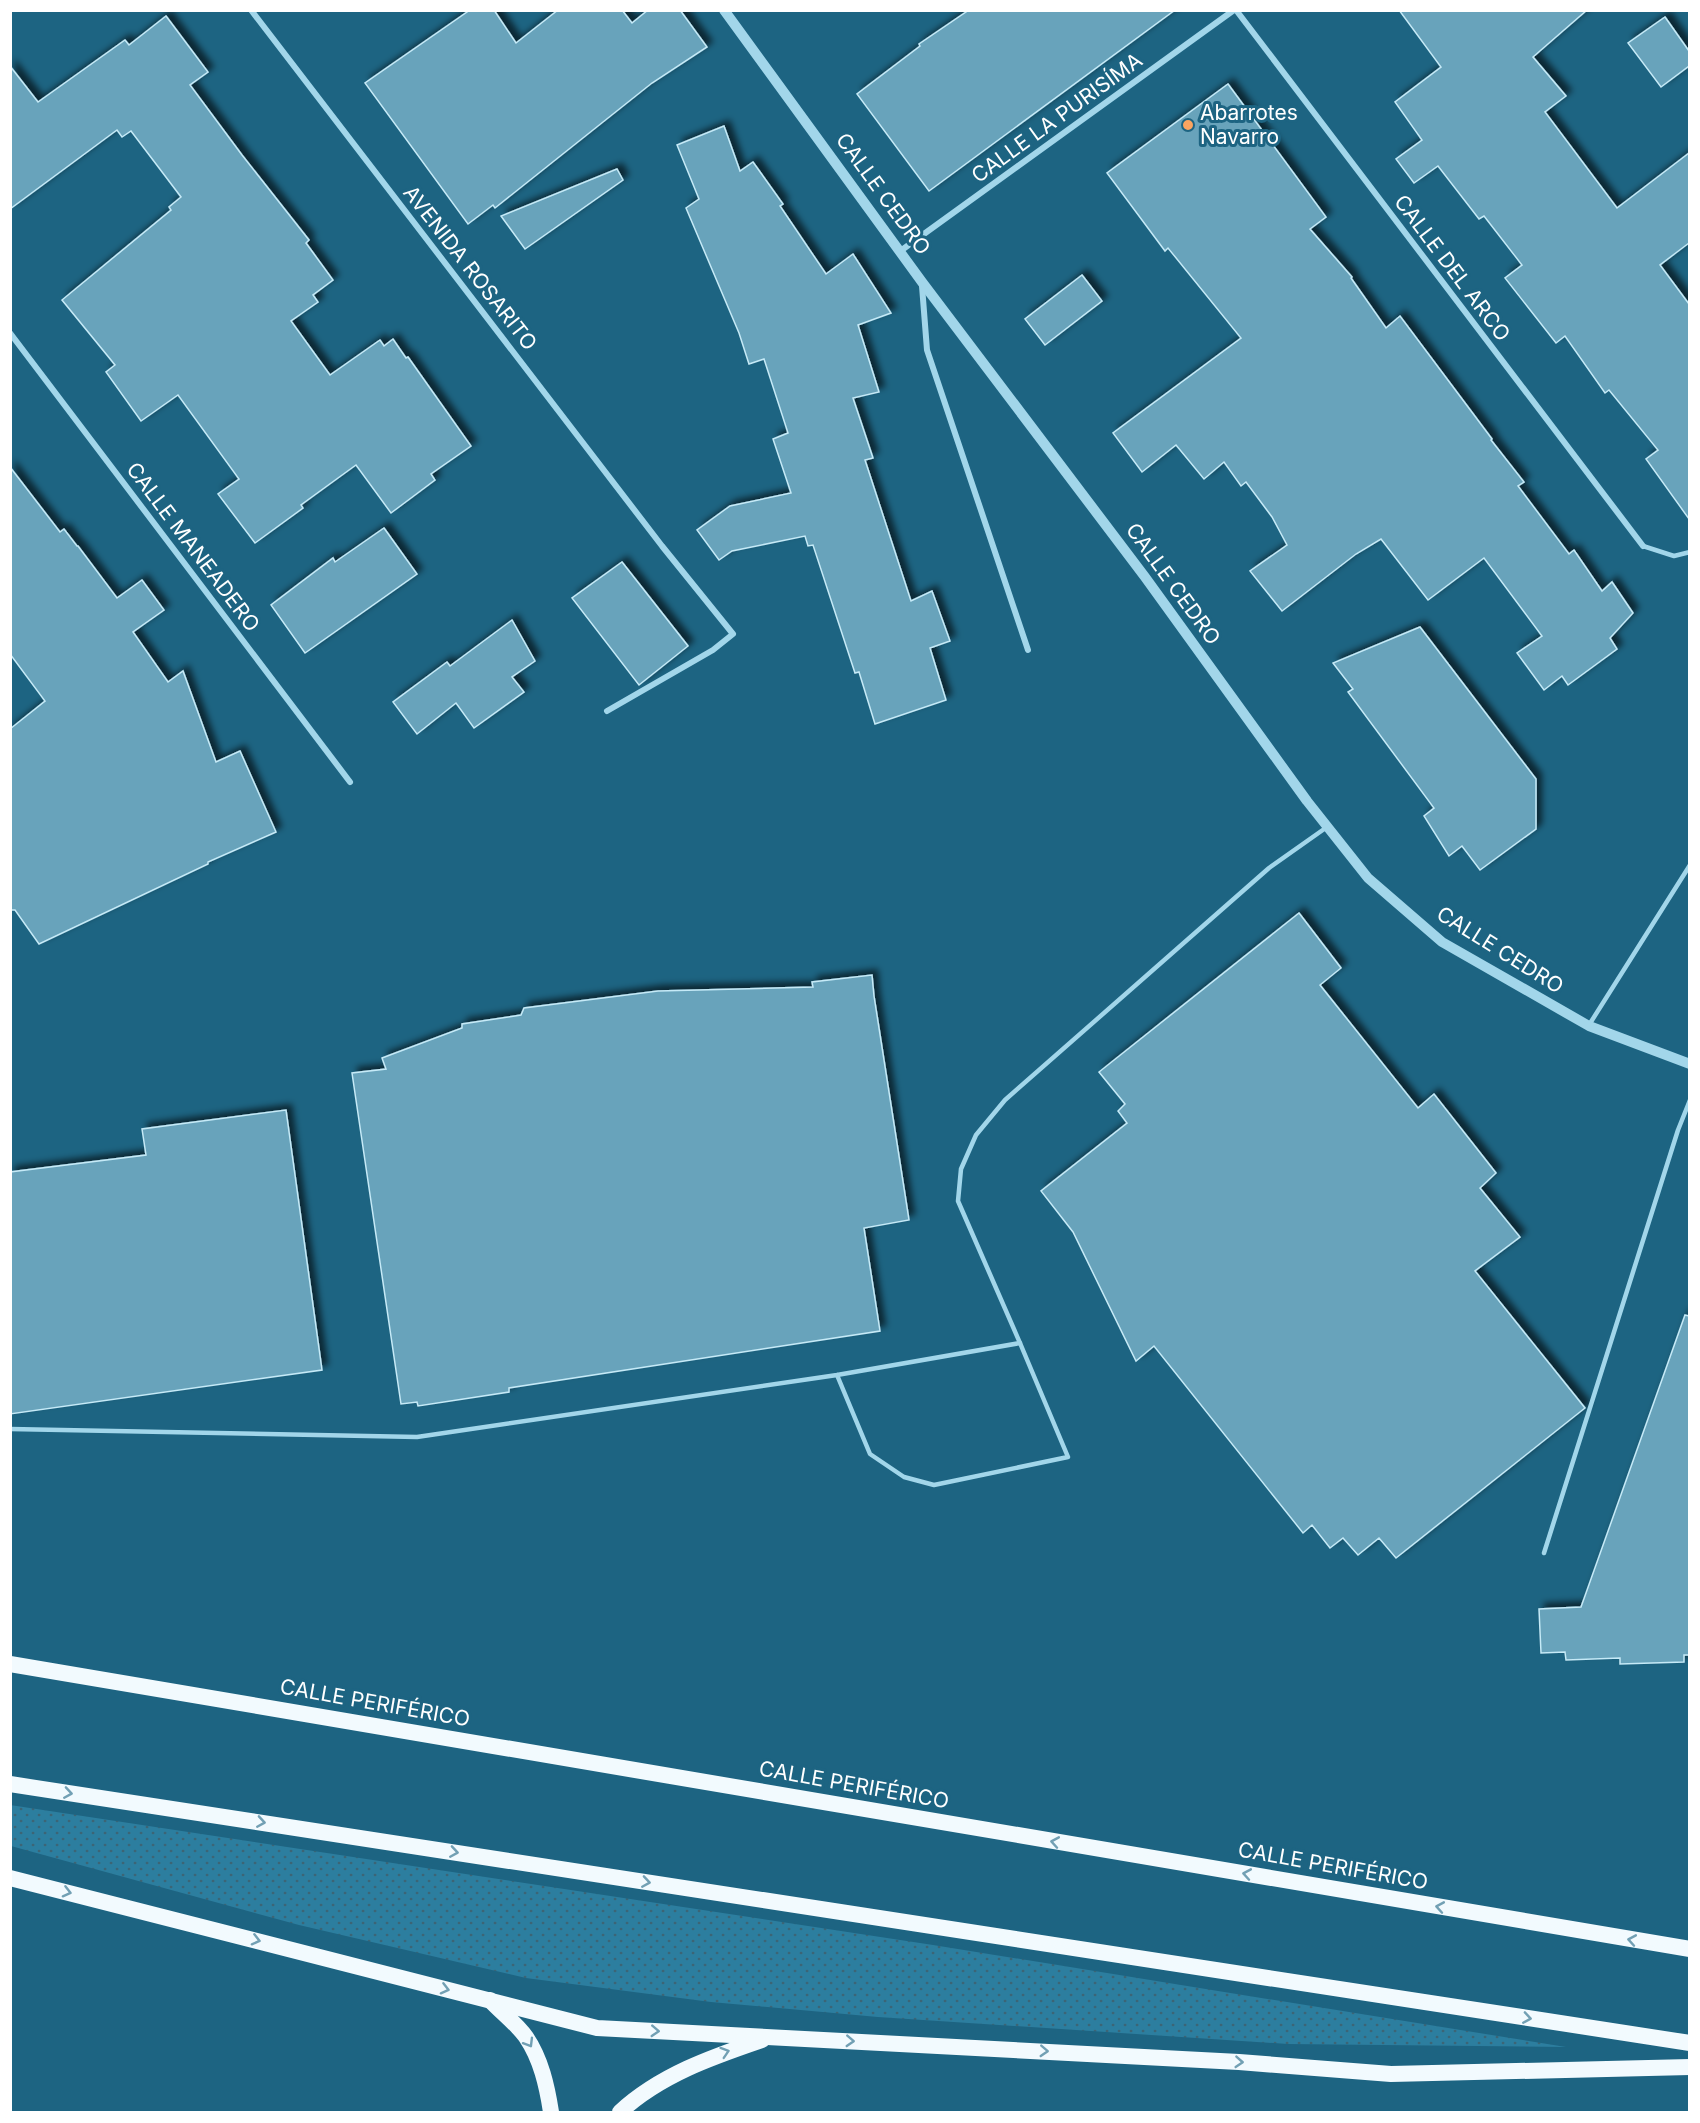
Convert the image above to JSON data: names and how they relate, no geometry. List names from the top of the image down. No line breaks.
{"streets":{"highway":["CALLE PERIFÉRICO"],"street":["CALLE LA PURISÍMA","CALLE CEDRO","AVENIDA ROSARITO","CALLE DEL ARCO","CALLE MANEADERO"]},"crossings":[["CALLE LA PURISÍMA","CALLE CEDRO"],["CALLE LA PURISÍMA","CALLE DEL ARCO"]],"places":["Abarrotes Navarro"]}
